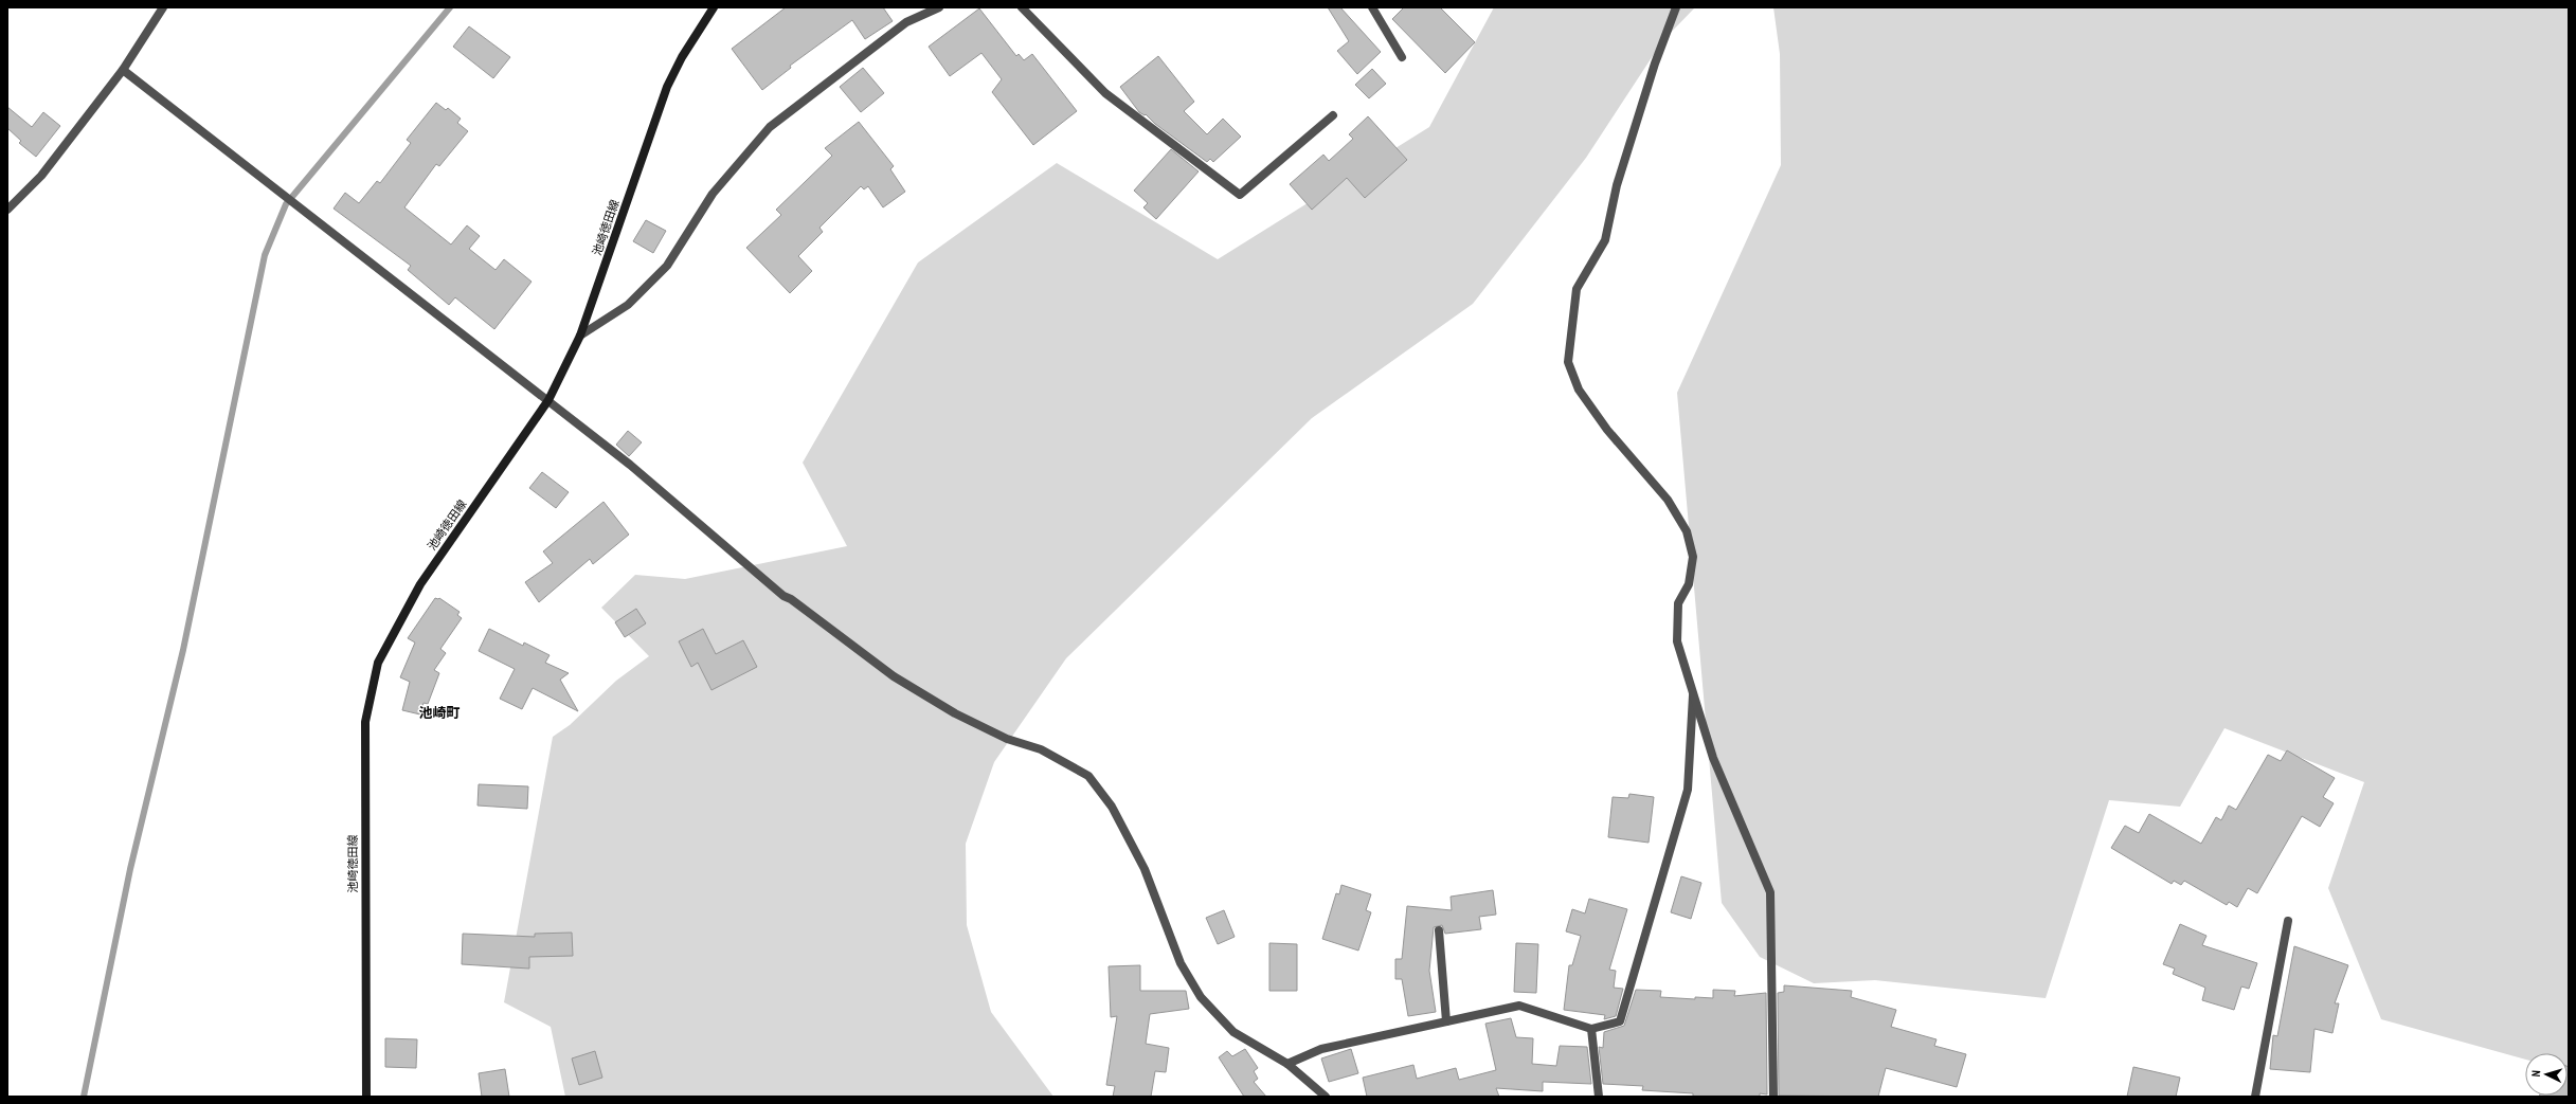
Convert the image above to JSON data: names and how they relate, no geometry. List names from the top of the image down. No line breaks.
{"streets":{"main road":["池崎徳田線"]},"districts":["池崎町"],"north":"left"}
